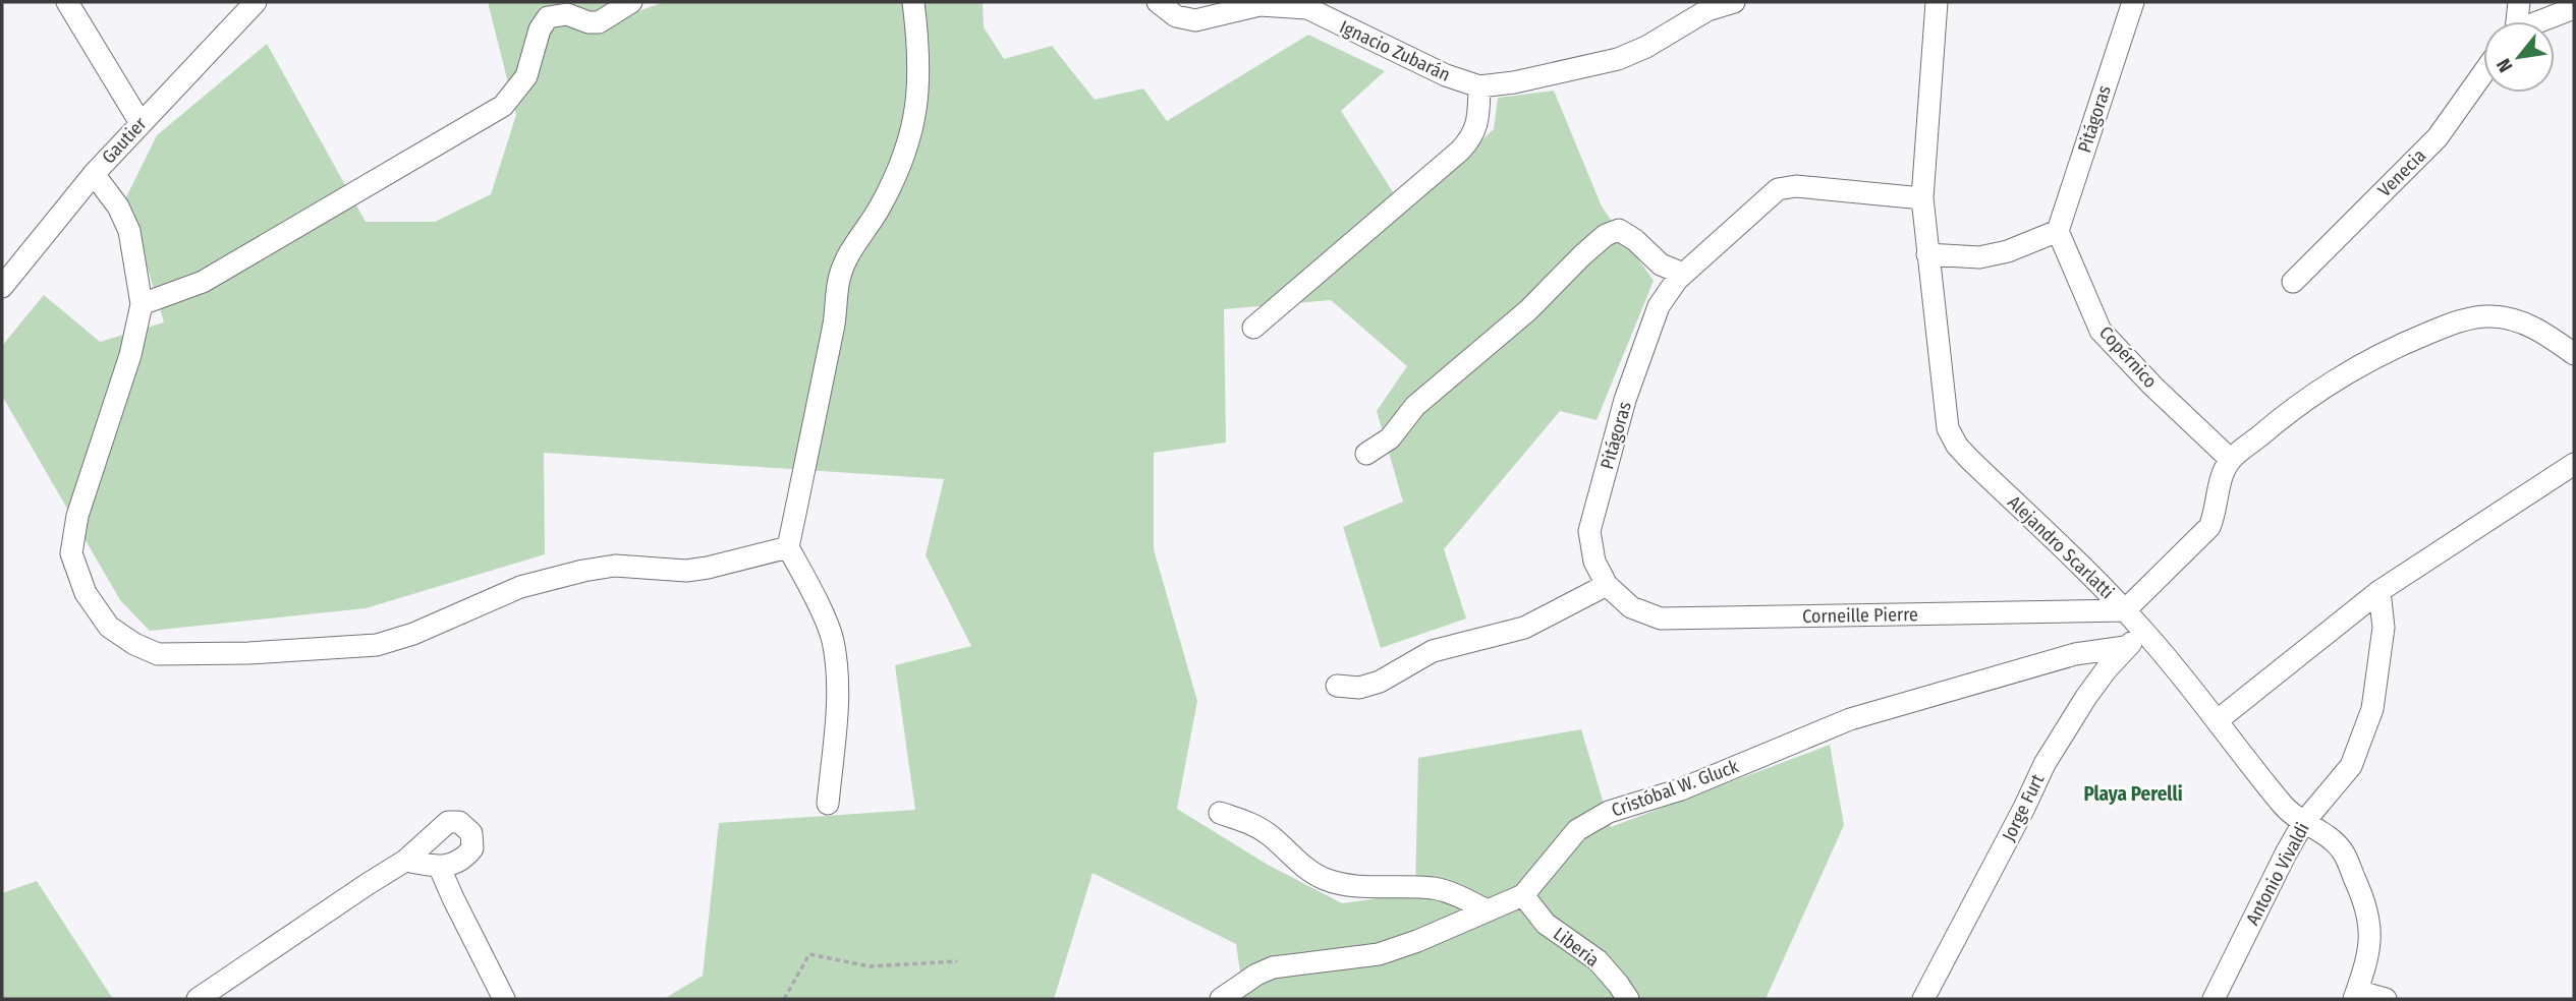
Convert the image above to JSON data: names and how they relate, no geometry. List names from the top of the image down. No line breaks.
{"streets":{"street":["Ignacio Zubarán","Pitágoras","Gautier","Venecia","Copérnico","Alejandro Scarlatti","Corneille Pierre","Cristóbal W. Gluck","Jorge Furt","Antonio Vivaldi","Liberia"]},"crossings":[["Pitágoras","Copérnico"],["Pitágoras","Alejandro Scarlatti"],["Pitágoras","Corneille Pierre"],["Alejandro Scarlatti","Corneille Pierre"],["Alejandro Scarlatti","Jorge Furt"],["Alejandro Scarlatti","Antonio Vivaldi"],["Cristóbal W. Gluck","Jorge Furt"],["Cristóbal W. Gluck","Liberia"]],"districts":["Playa Perelli"],"north":"bottom left"}
